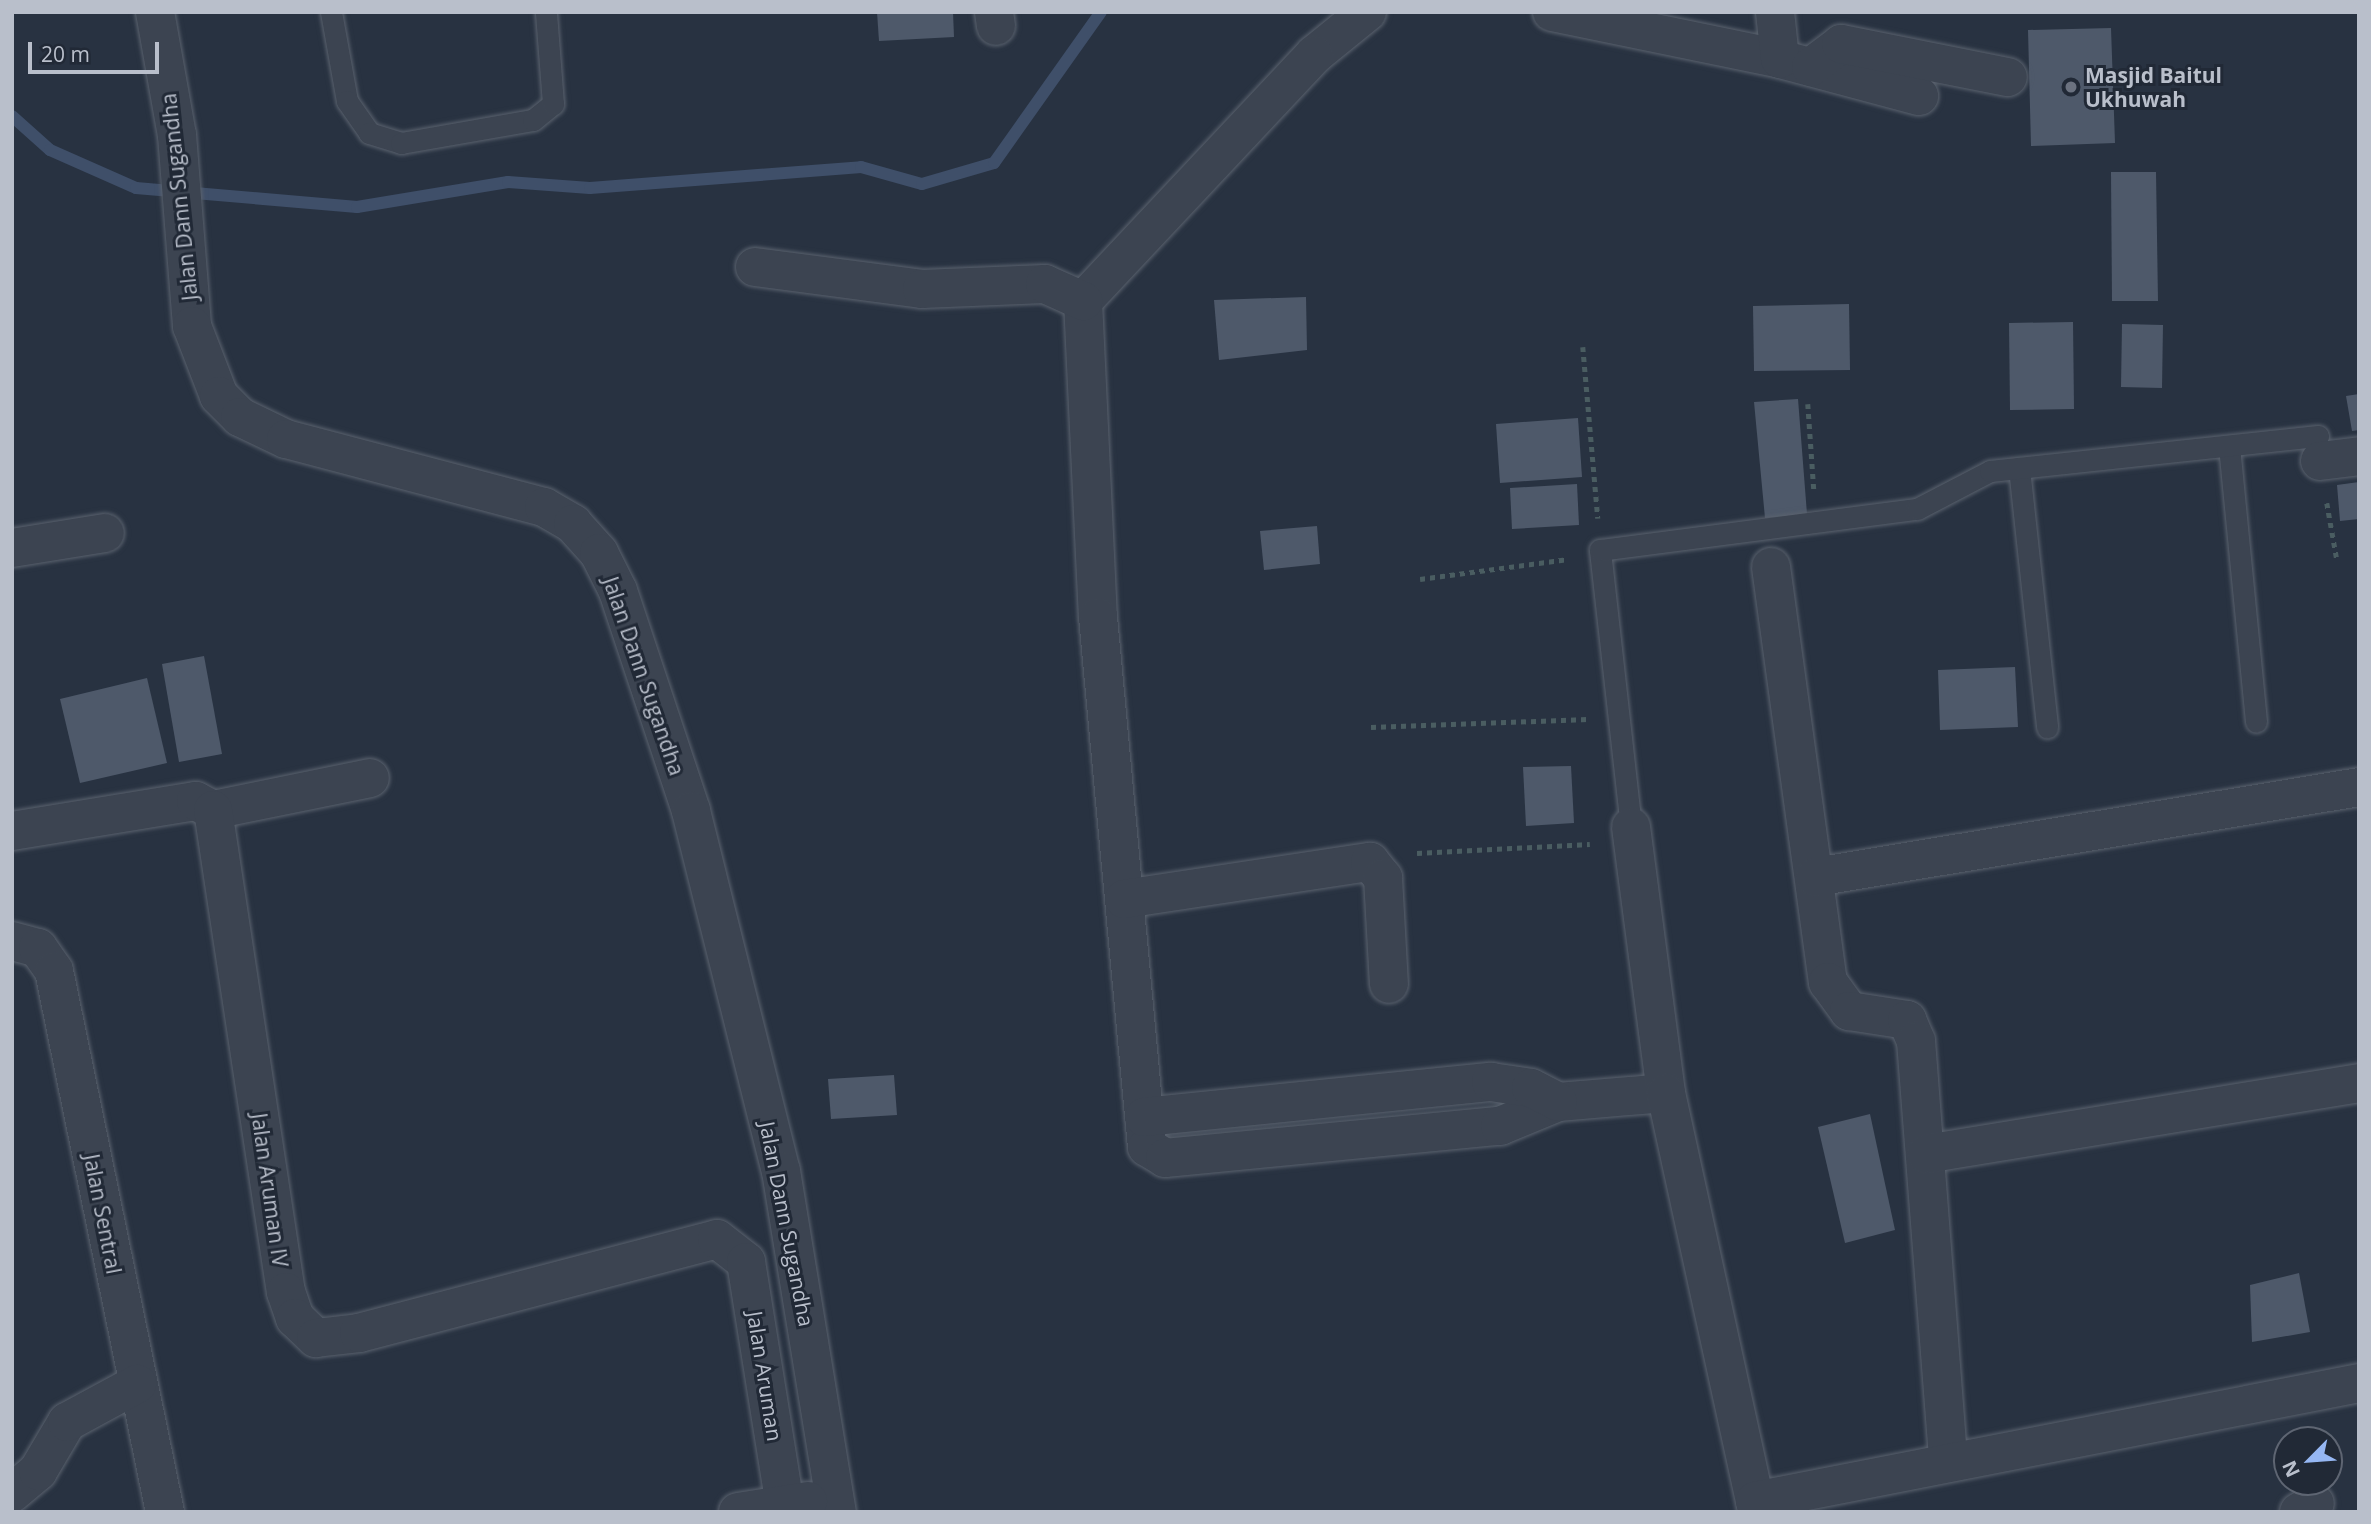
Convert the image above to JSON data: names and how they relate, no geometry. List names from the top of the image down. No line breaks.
{"streets":{"street":["Jalan Dann Sugandha","Jalan Aruman IV","Jalan Sentral","Jalan Aruman"]},"crossings":[["Jalan Aruman IV","Jalan Aruman"]],"places":["Masjid Baitul Ukhuwah"],"scale_bar":"20 m","north":"bottom left"}
